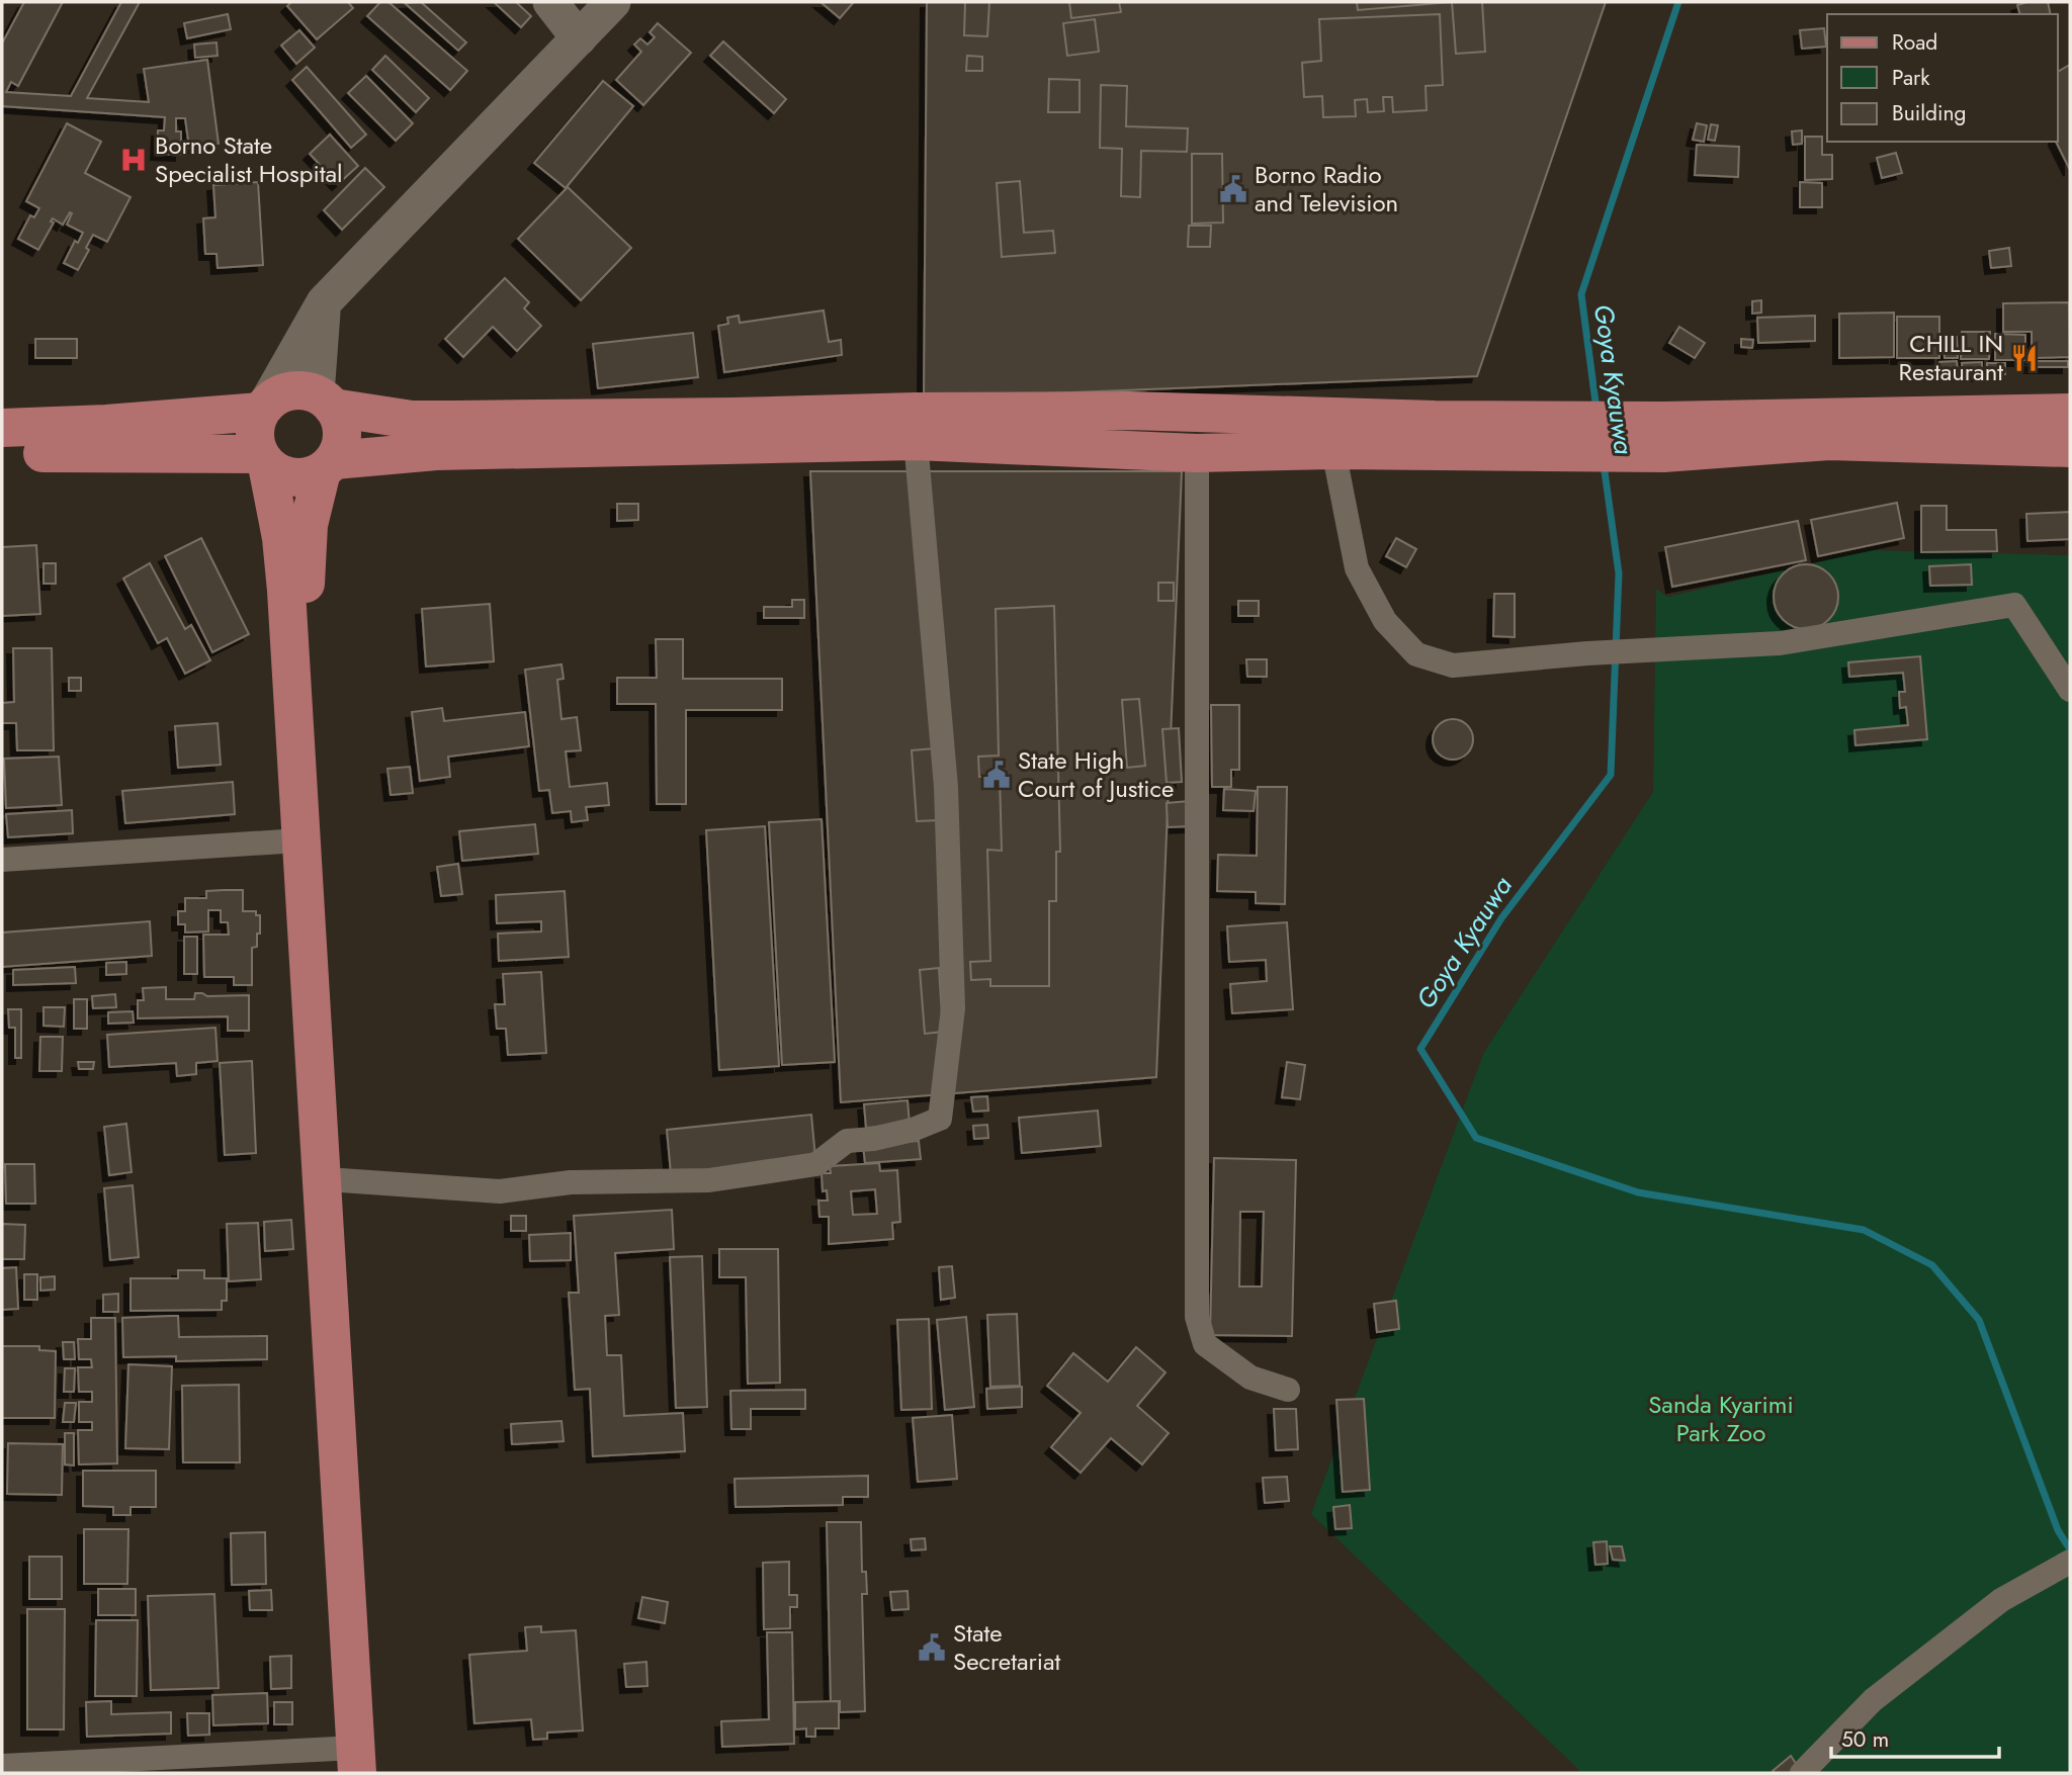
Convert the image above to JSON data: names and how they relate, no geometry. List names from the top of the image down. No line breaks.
{"water":["Goya Kyauwa"],"parks":["Sanda Kyarimi Park Zoo"],"places":{"hospital":["Borno State Specialist Hospital"],"public building":["Borno Radio and Television","State High Court of Justice","State Secretariat"],"restaurant":["CHILL IN Restaurant"]},"legend":["Road","Park","Building"],"scale_bar":"50 m"}
